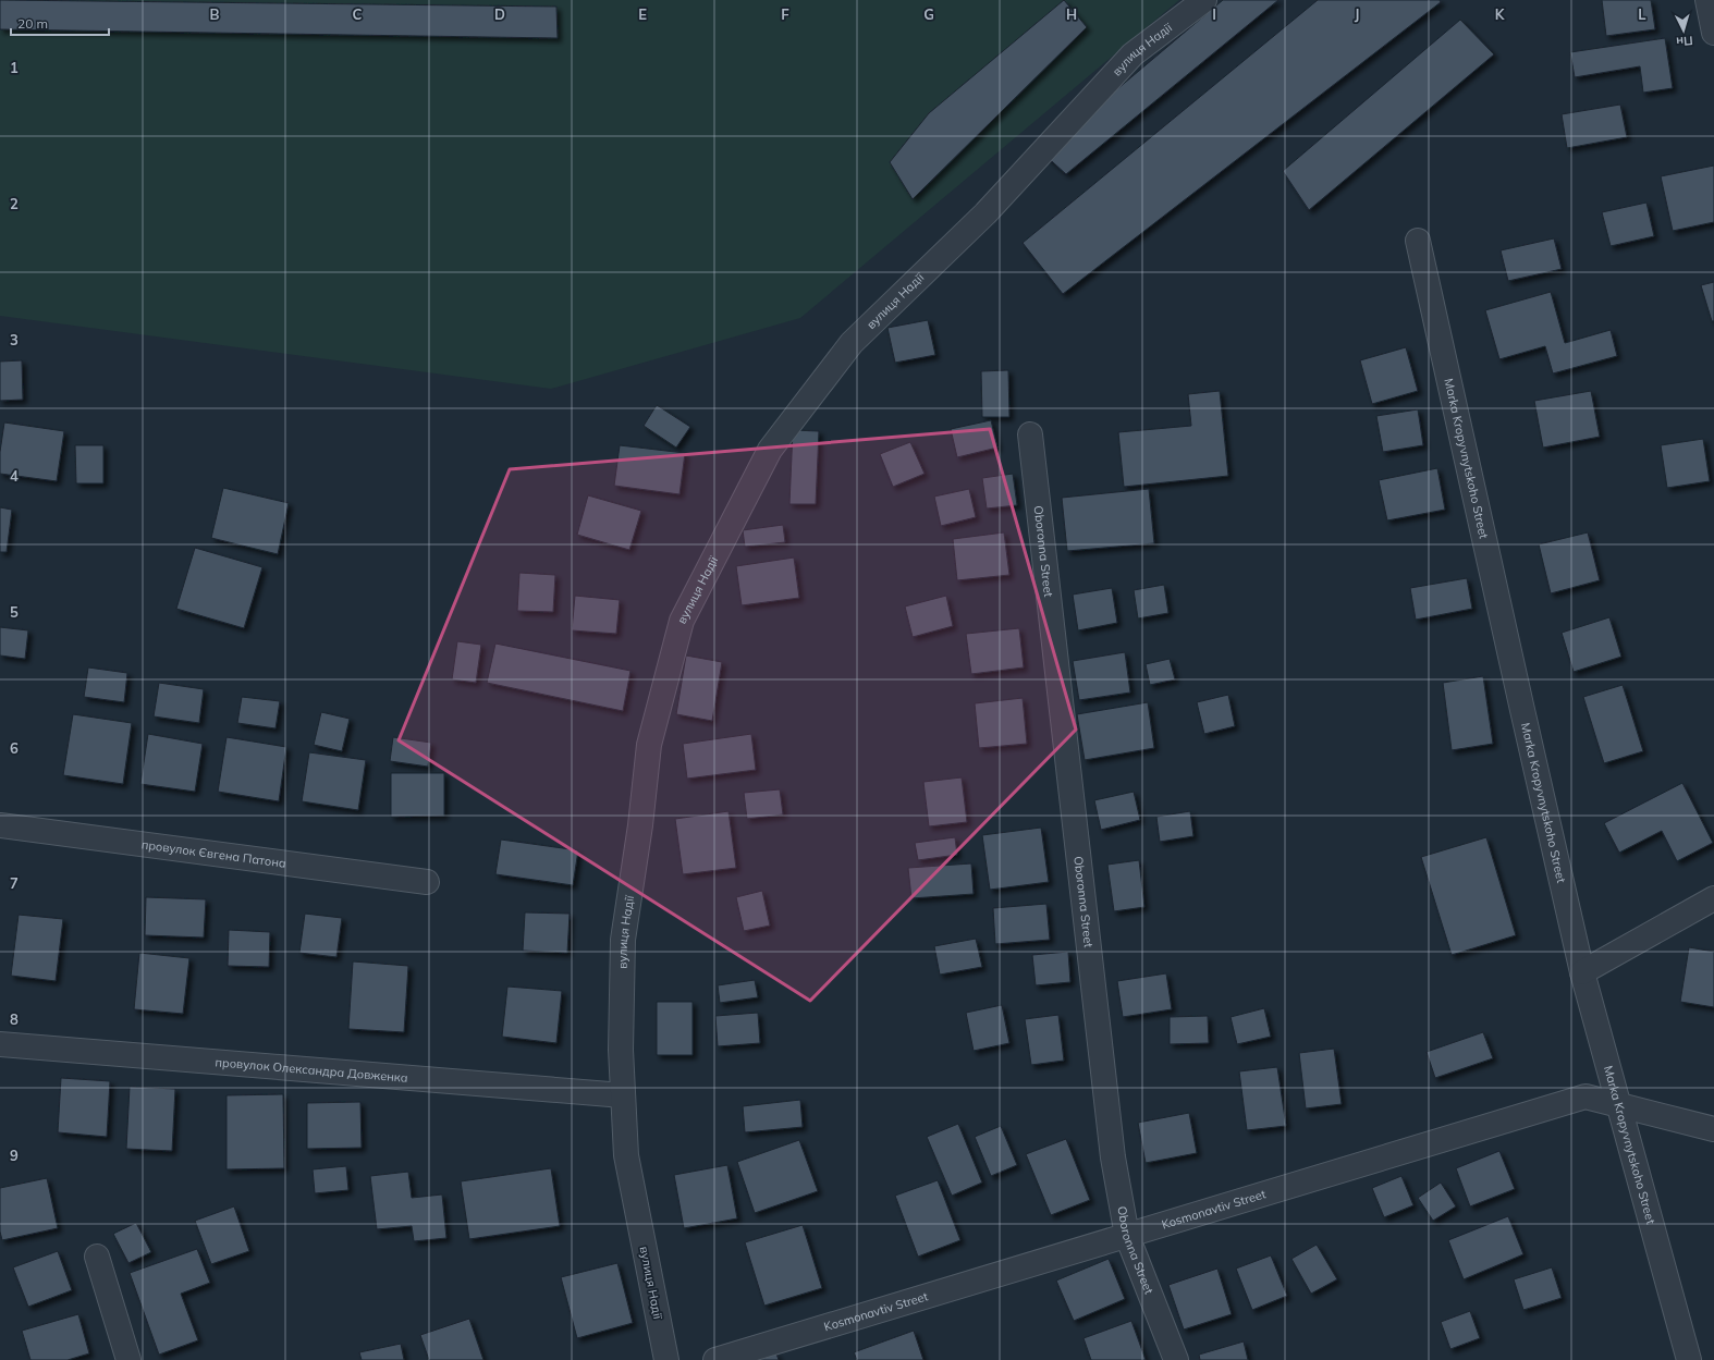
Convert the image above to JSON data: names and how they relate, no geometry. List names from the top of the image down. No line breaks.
{"streets":{"street":["вулиця Надії","Marka Kropyvnytskoho Street","Oboronna Street","провулок Євгена Патона","провулок Олександра Довженка","Kosmonavtiv Street"]},"crossings":[["вулиця Надії","провулок Олександра Довженка"],["Marka Kropyvnytskoho Street","Kosmonavtiv Street"],["Oboronna Street","Kosmonavtiv Street"]],"scale_bar":"20 m","north":"bottom","grid":{"columns":["B","C","D","E","F","G","H","I","J","K","L"],"rows":["1","2","3","4","5","6","7","8","9"]}}
